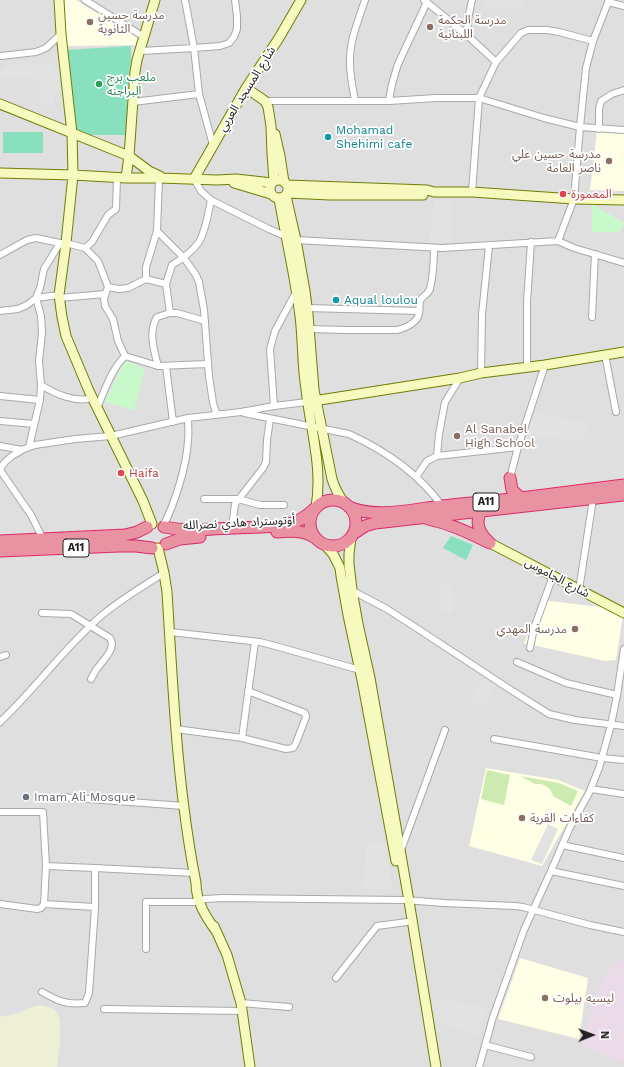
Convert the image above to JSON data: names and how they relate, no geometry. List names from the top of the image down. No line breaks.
{"streets":{"highway":["A11","أوتوستراد هادي نصرالله"],"street":["شارع المسجد العربي","شارع الجاموس"]},"crossings":[["A11","أوتوستراد هادي نصرالله"]],"places":["مدرسة حسين الثانوية","مدرسة الحكمة اللبنانية","ملعب برج البراجنه","Mohamad Shehimi cafe","مدرسة حسين علي ناصر العامة","المعمورة","Aqual loulou","Al Sanabel High School","Haifa","مدرسة المهدي","Imam Ali Mosque","كفاءات القرية","ليسيه بيلوت"],"north":"right"}
